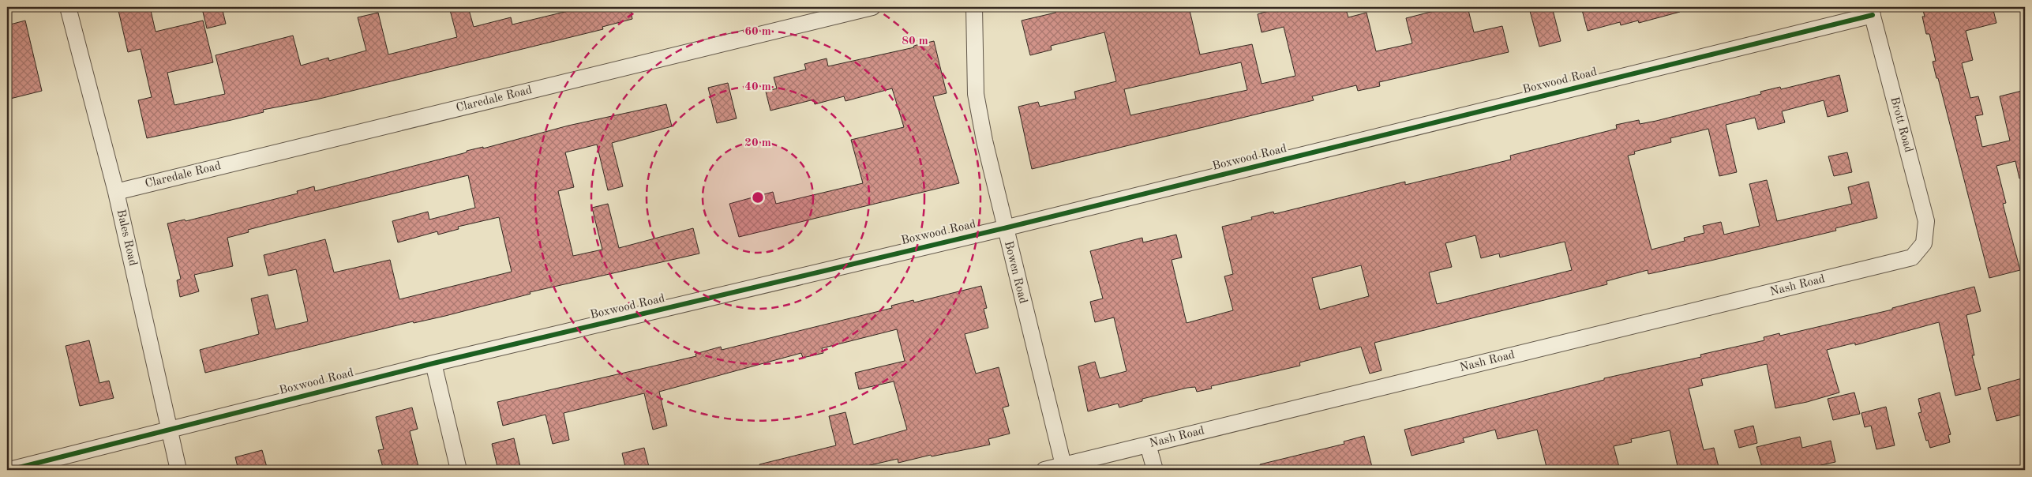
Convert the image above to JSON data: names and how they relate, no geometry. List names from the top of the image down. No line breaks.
{"streets":{"street":["Boxwood Road","Claredale Road","Brott Road","Bales Road","Bowen Road","Nash Road"]},"crossings":[["Boxwood Road","Brott Road"],["Boxwood Road","Bales Road"],["Boxwood Road","Bowen Road"],["Claredale Road","Bales Road"],["Brott Road","Nash Road"],["Bowen Road","Nash Road"]],"rings":["60 m","80 m","40 m","20 m"]}
